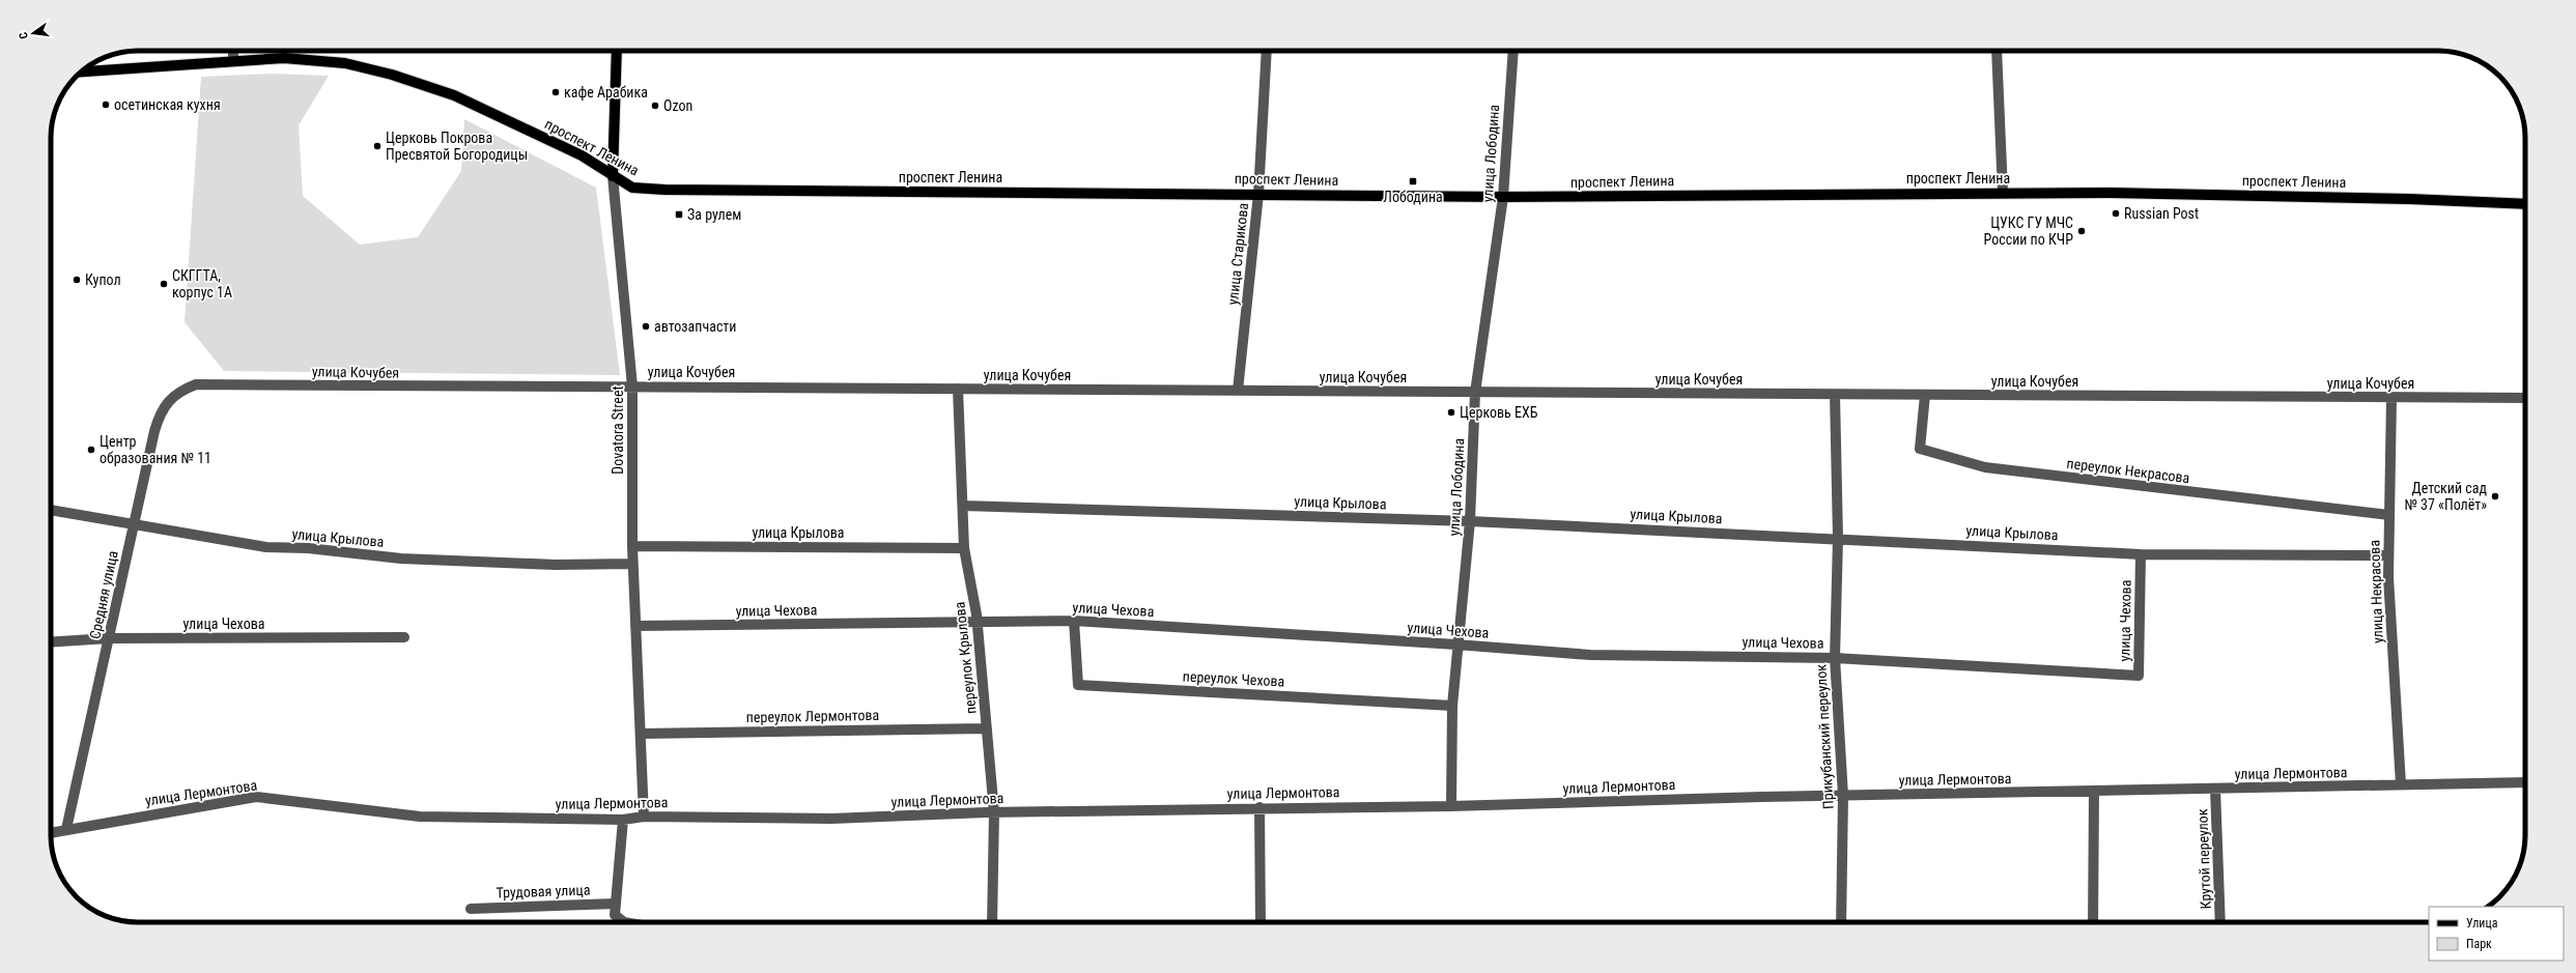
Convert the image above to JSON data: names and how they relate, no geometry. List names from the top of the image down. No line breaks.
{"streets":{"main road":["проспект Ленина","Dovatora Street"],"street":["улица Лободина","улица Старикова","улица Кочубея","переулок Некрасова","улица Крылова","улица Некрасова","Средняя улица","улица Чехова","переулок Крылова","переулок Чехова","переулок Лермонтова","Прикубанский переулок","улица Лермонтова","Крутой переулок","Трудовая улица"]},"crossings":[["проспект Ленина","улица Лободина"],["проспект Ленина","улица Старикова"],["проспект Ленина","Dovatora Street"],["улица Лободина","улица Кочубея"],["улица Лободина","улица Крылова"],["улица Лободина","улица Чехова"],["улица Лободина","переулок Чехова"],["улица Лободина","улица Лермонтова"],["улица Старикова","улица Кочубея"],["улица Кочубея","Dovatora Street"],["улица Кочубея","переулок Некрасова"],["улица Кочубея","улица Некрасова"],["улица Кочубея","Средняя улица"],["улица Кочубея","переулок Крылова"],["улица Кочубея","Прикубанский переулок"],["Dovatora Street","улица Крылова"],["Dovatora Street","улица Чехова"],["Dovatora Street","переулок Лермонтова"],["Dovatora Street","улица Лермонтова"],["переулок Некрасова","улица Некрасова"],["улица Крылова","улица Некрасова"],["улица Крылова","Средняя улица"],["улица Крылова","улица Чехова"],["улица Крылова","переулок Крылова"],["улица Крылова","Прикубанский переулок"],["улица Некрасова","улица Лермонтова"],["Средняя улица","улица Чехова"],["Средняя улица","улица Лермонтова"],["улица Чехова","переулок Крылова"],["улица Чехова","переулок Чехова"],["улица Чехова","Прикубанский переулок"],["переулок Крылова","переулок Лермонтова"],["переулок Крылова","улица Лермонтова"],["Прикубанский переулок","улица Лермонтова"],["улица Лермонтова","Крутой переулок"]],"places":{"other":["кафе Арабика","осетинская кухня","Ozon","Церковь Покрова Пресвятой Богородицы","Russian Post","ЦУКС ГУ МЧС России по КЧР","Купол","СКГГТА, корпус 1А","автозапчасти","Церковь ЕХБ","Центр образования № 11","Детский сад № 37 «Полёт»"],"transit":["Лободина","За рулем"]},"legend":["Улица","Парк"],"north":"left"}
